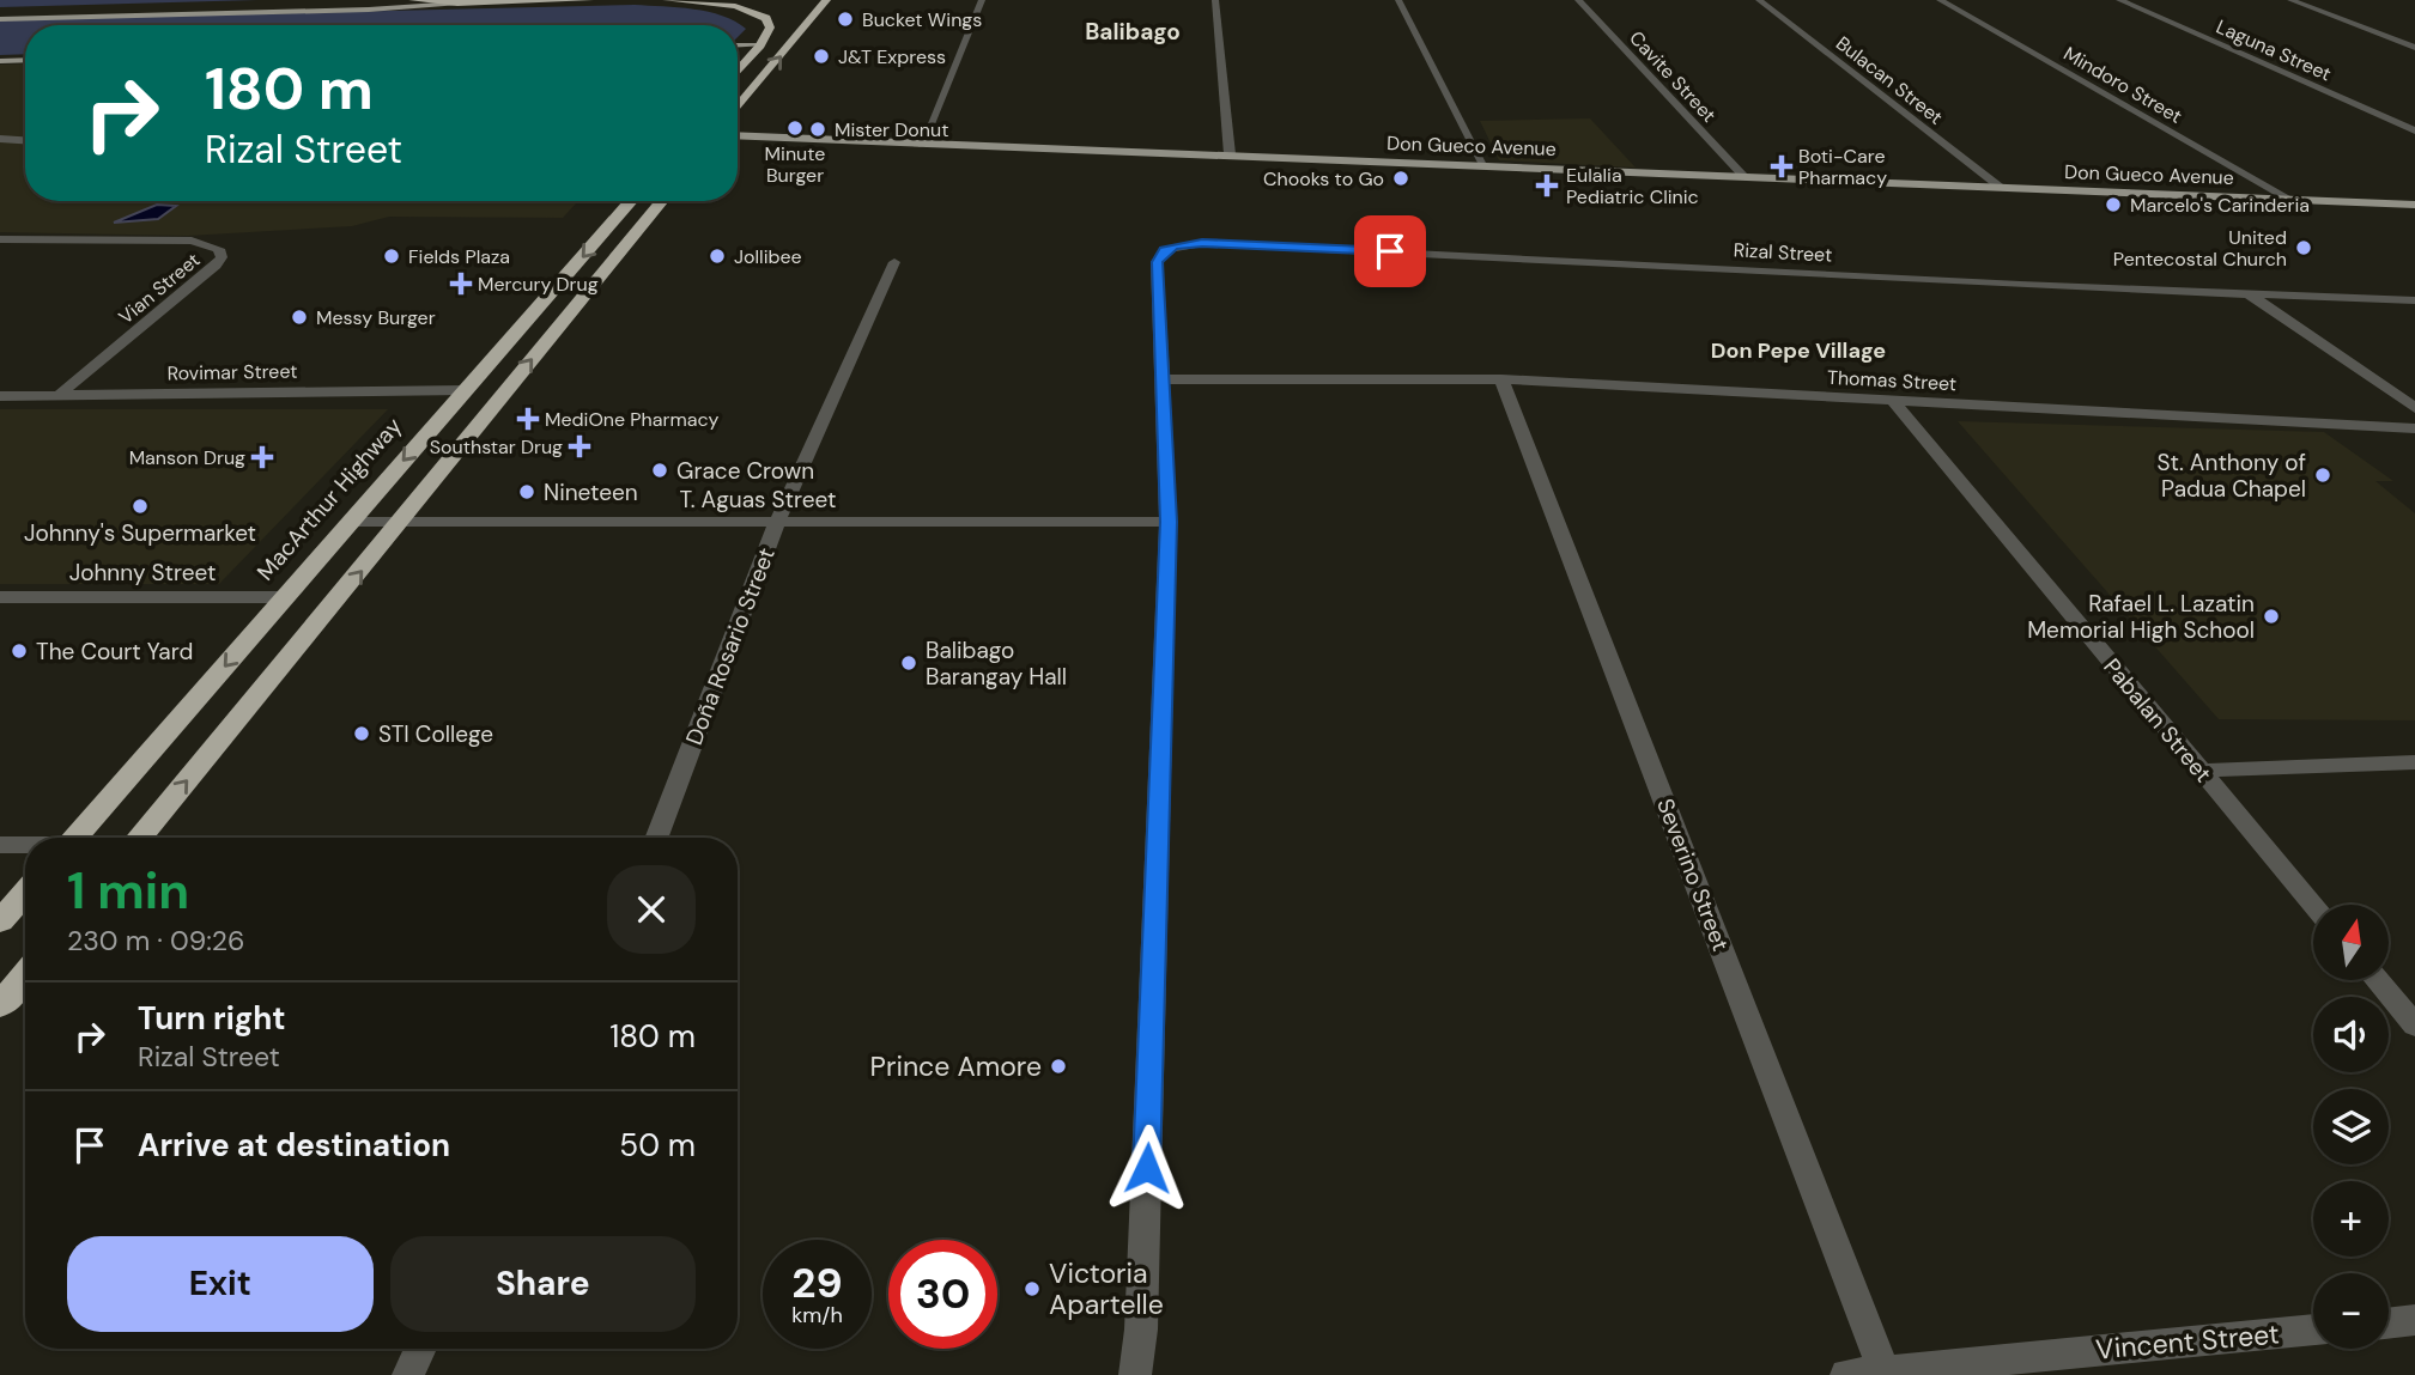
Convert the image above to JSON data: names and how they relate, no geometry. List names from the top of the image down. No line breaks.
{"streets":{"highway":["MacArthur Highway"],"main road":["Don Gueco Avenue"],"street":["Laguna Street","Cavite Street","Bulacan Street","Mindoro Street","Rizal Street","Vian Street","Rovimar Street","Thomas Street","T. Aguas Street","Johnny Street","Doña Rosario Street","Pabalan Street","Severino Street","Vincent Street"]},"crossings":[["Cavite Street","Don Gueco Avenue"],["Bulacan Street","Don Gueco Avenue"],["Mindoro Street","Don Gueco Avenue"],["Rizal Street","Thomas Street"],["Vian Street","Rovimar Street"],["Rovimar Street","MacArthur Highway"],["Thomas Street","Pabalan Street"],["Thomas Street","Severino Street"],["MacArthur Highway","T. Aguas Street"],["MacArthur Highway","Johnny Street"],["T. Aguas Street","Doña Rosario Street"],["Severino Street","Vincent Street"]],"districts":["Balibago","Don Pepe Village"],"places":{"other":["Bucket Wings","J&T Express","Minute Burger","Mister Donut","Chooks to Go","Marcelo's Carinderia","United Pentecostal Church","Fields Plaza","Jollibee","Messy Burger","Grace Crown","St. Anthony of Padua Chapel","Nineteen","Johnny's Supermarket","Rafael L. Lazatin Memorial High School","The Court Yard","Balibago Barangay Hall","STI College","Prince Amore","Victoria Apartelle"],"health":["Boti-Care Pharmacy","Eulalia Pediatric Clinic","Mercury Drug","MediOne Pharmacy","Southstar Drug","Manson Drug"]},"north":"top","page":{"turn":["180 m","Rizal Street"],"heading":["1 min","230 m · 09:26"],"map_buttons":["+","−"],"list":[{"name":"Turn right","note":"Rizal Street","value":"180 m"},{"name":"Arrive at destination","value":"50 m"}],"buttons":["Exit","Share"],"speed":"29 km/h","limit":"30"}}
